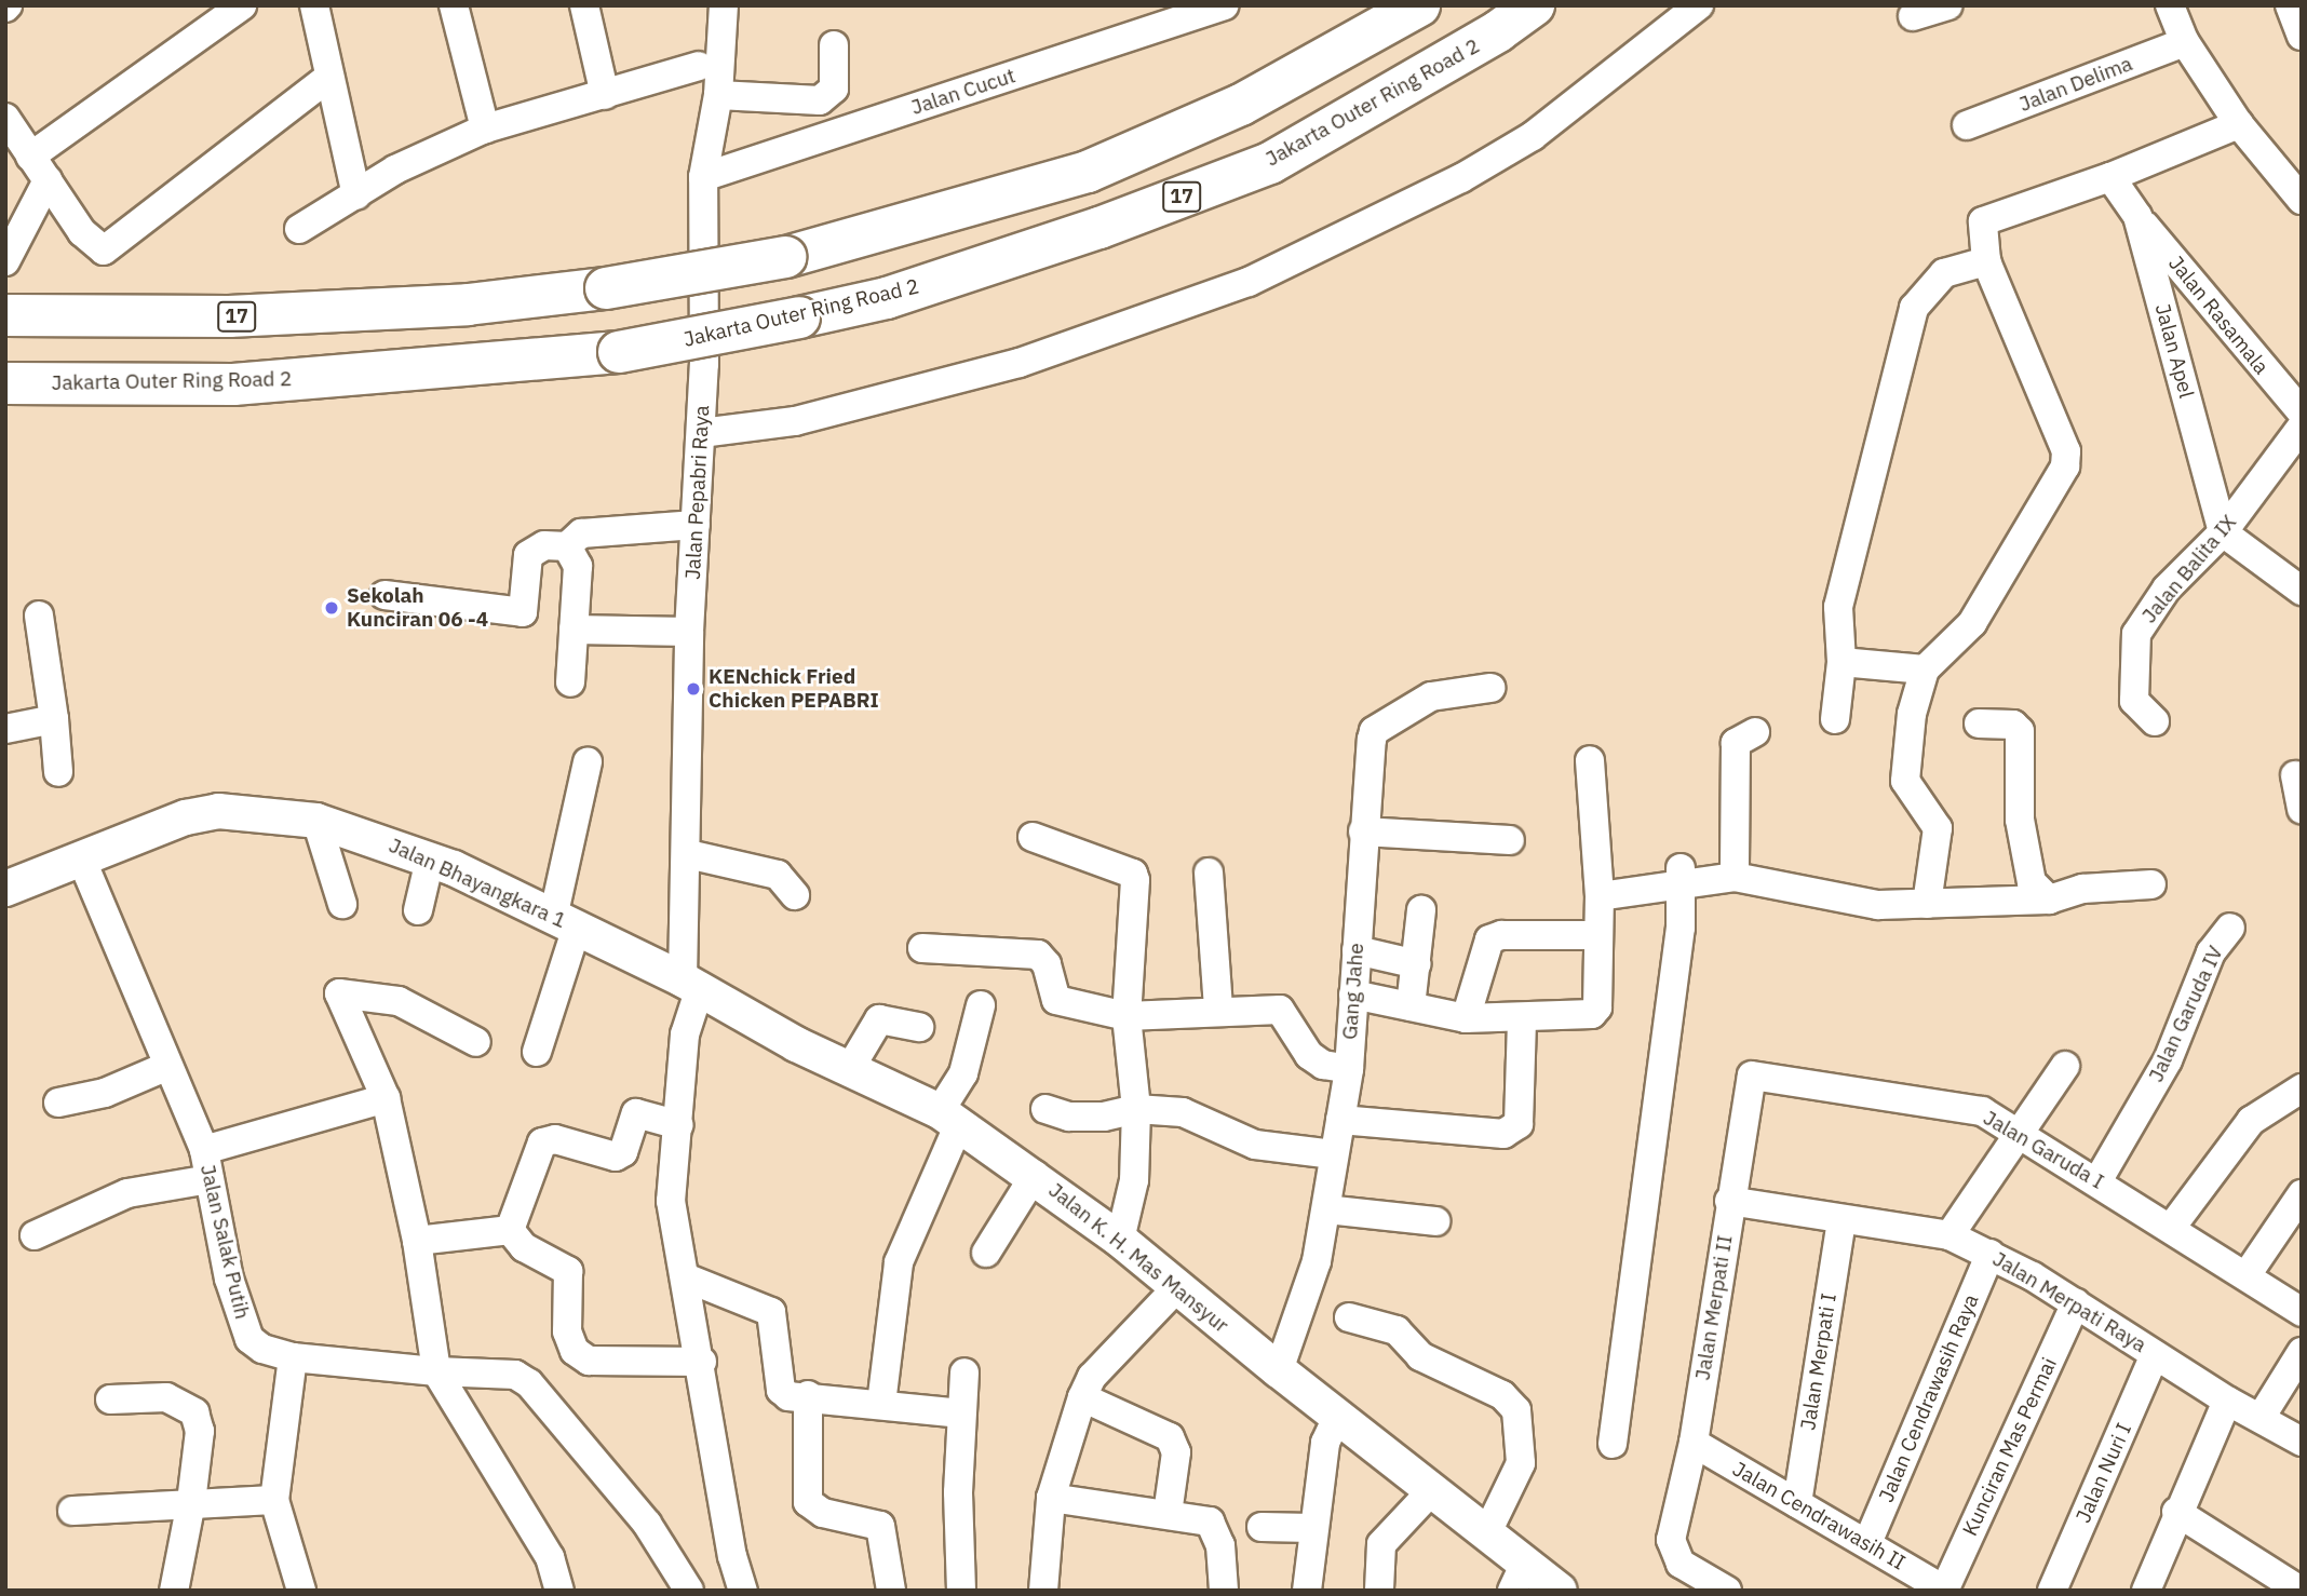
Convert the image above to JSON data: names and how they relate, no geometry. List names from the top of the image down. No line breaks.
{"streets":{"highway":["Jakarta Outer Ring Road 2","17"],"street":["Jalan Delima","Jalan Cucut","Jalan Rasamala","Jalan Apel","Jalan Pepabri Raya","Jalan Balita IX","Jalan Bhayangkara 1","Gang Jahe","Jalan Garuda IV","Jalan Garuda I","Jalan Salak Putih","Jalan K. H. Mas Mansyur","Jalan Merpati Raya","Jalan Merpati II","Jalan Merpati I","Jalan Cendrawasih Raya","Kunciran Mas Permai","Jalan Nuri I","Jalan Cendrawasih II"]},"crossings":[["Jalan Cucut","Jalan Pepabri Raya"],["Jalan Rasamala","Jalan Apel"],["Jalan Apel","Jalan Balita IX"],["Jalan Pepabri Raya","Jalan Bhayangkara 1"],["Jalan Pepabri Raya","Jalan K. H. Mas Mansyur"],["Jalan Bhayangkara 1","Jalan Salak Putih"],["Jalan Bhayangkara 1","Jalan K. H. Mas Mansyur"],["Gang Jahe","Jalan K. H. Mas Mansyur"],["Jalan Garuda IV","Jalan Garuda I"],["Jalan Garuda I","Jalan Merpati II"],["Jalan Merpati Raya","Jalan Merpati II"],["Jalan Merpati Raya","Jalan Merpati I"],["Jalan Merpati Raya","Jalan Cendrawasih Raya"],["Jalan Merpati Raya","Kunciran Mas Permai"],["Jalan Merpati Raya","Jalan Nuri I"],["Jalan Merpati II","Jalan Cendrawasih II"],["Jalan Merpati I","Jalan Cendrawasih II"],["Jalan Cendrawasih Raya","Jalan Cendrawasih II"],["Kunciran Mas Permai","Jalan Cendrawasih II"]],"places":["Sekolah Kunciran 06 -4","KENchick Fried Chicken PEPABRI"]}
